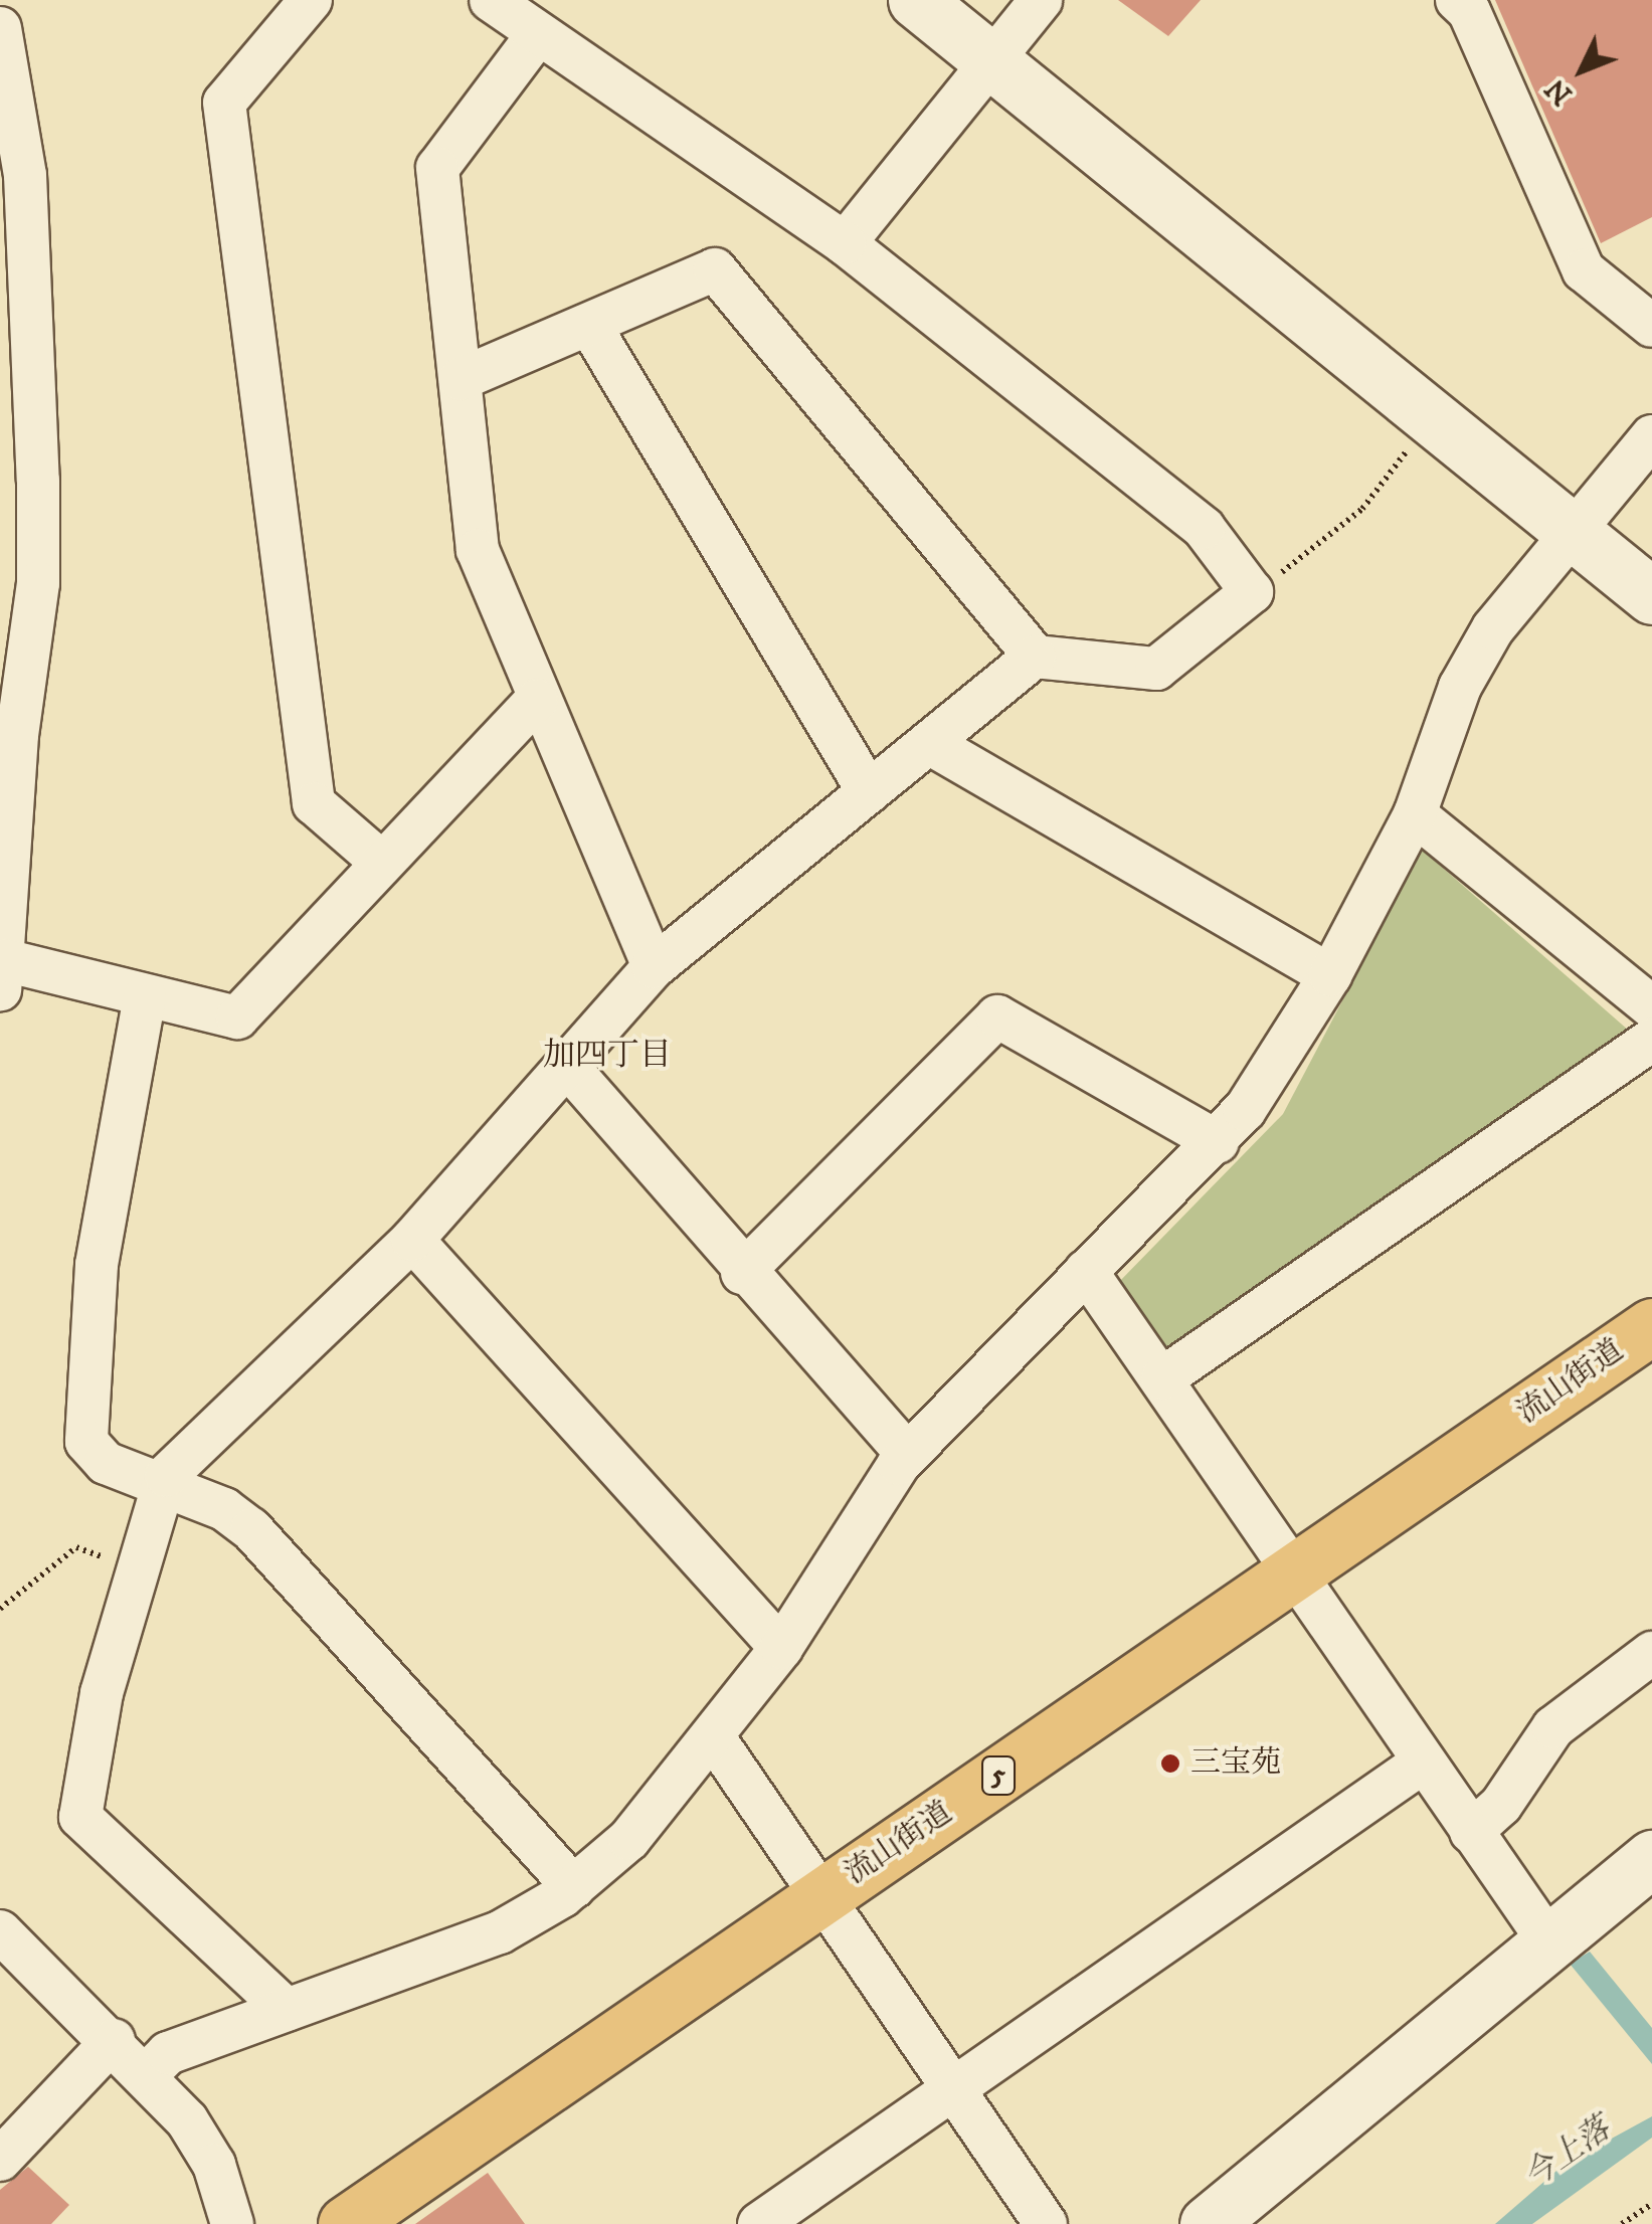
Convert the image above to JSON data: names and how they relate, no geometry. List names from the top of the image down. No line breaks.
{"streets":{"main road":["流山街道","5"]},"districts":["加四丁目"],"water":["今上落"],"places":["三宝苑"],"north":"bottom left"}
